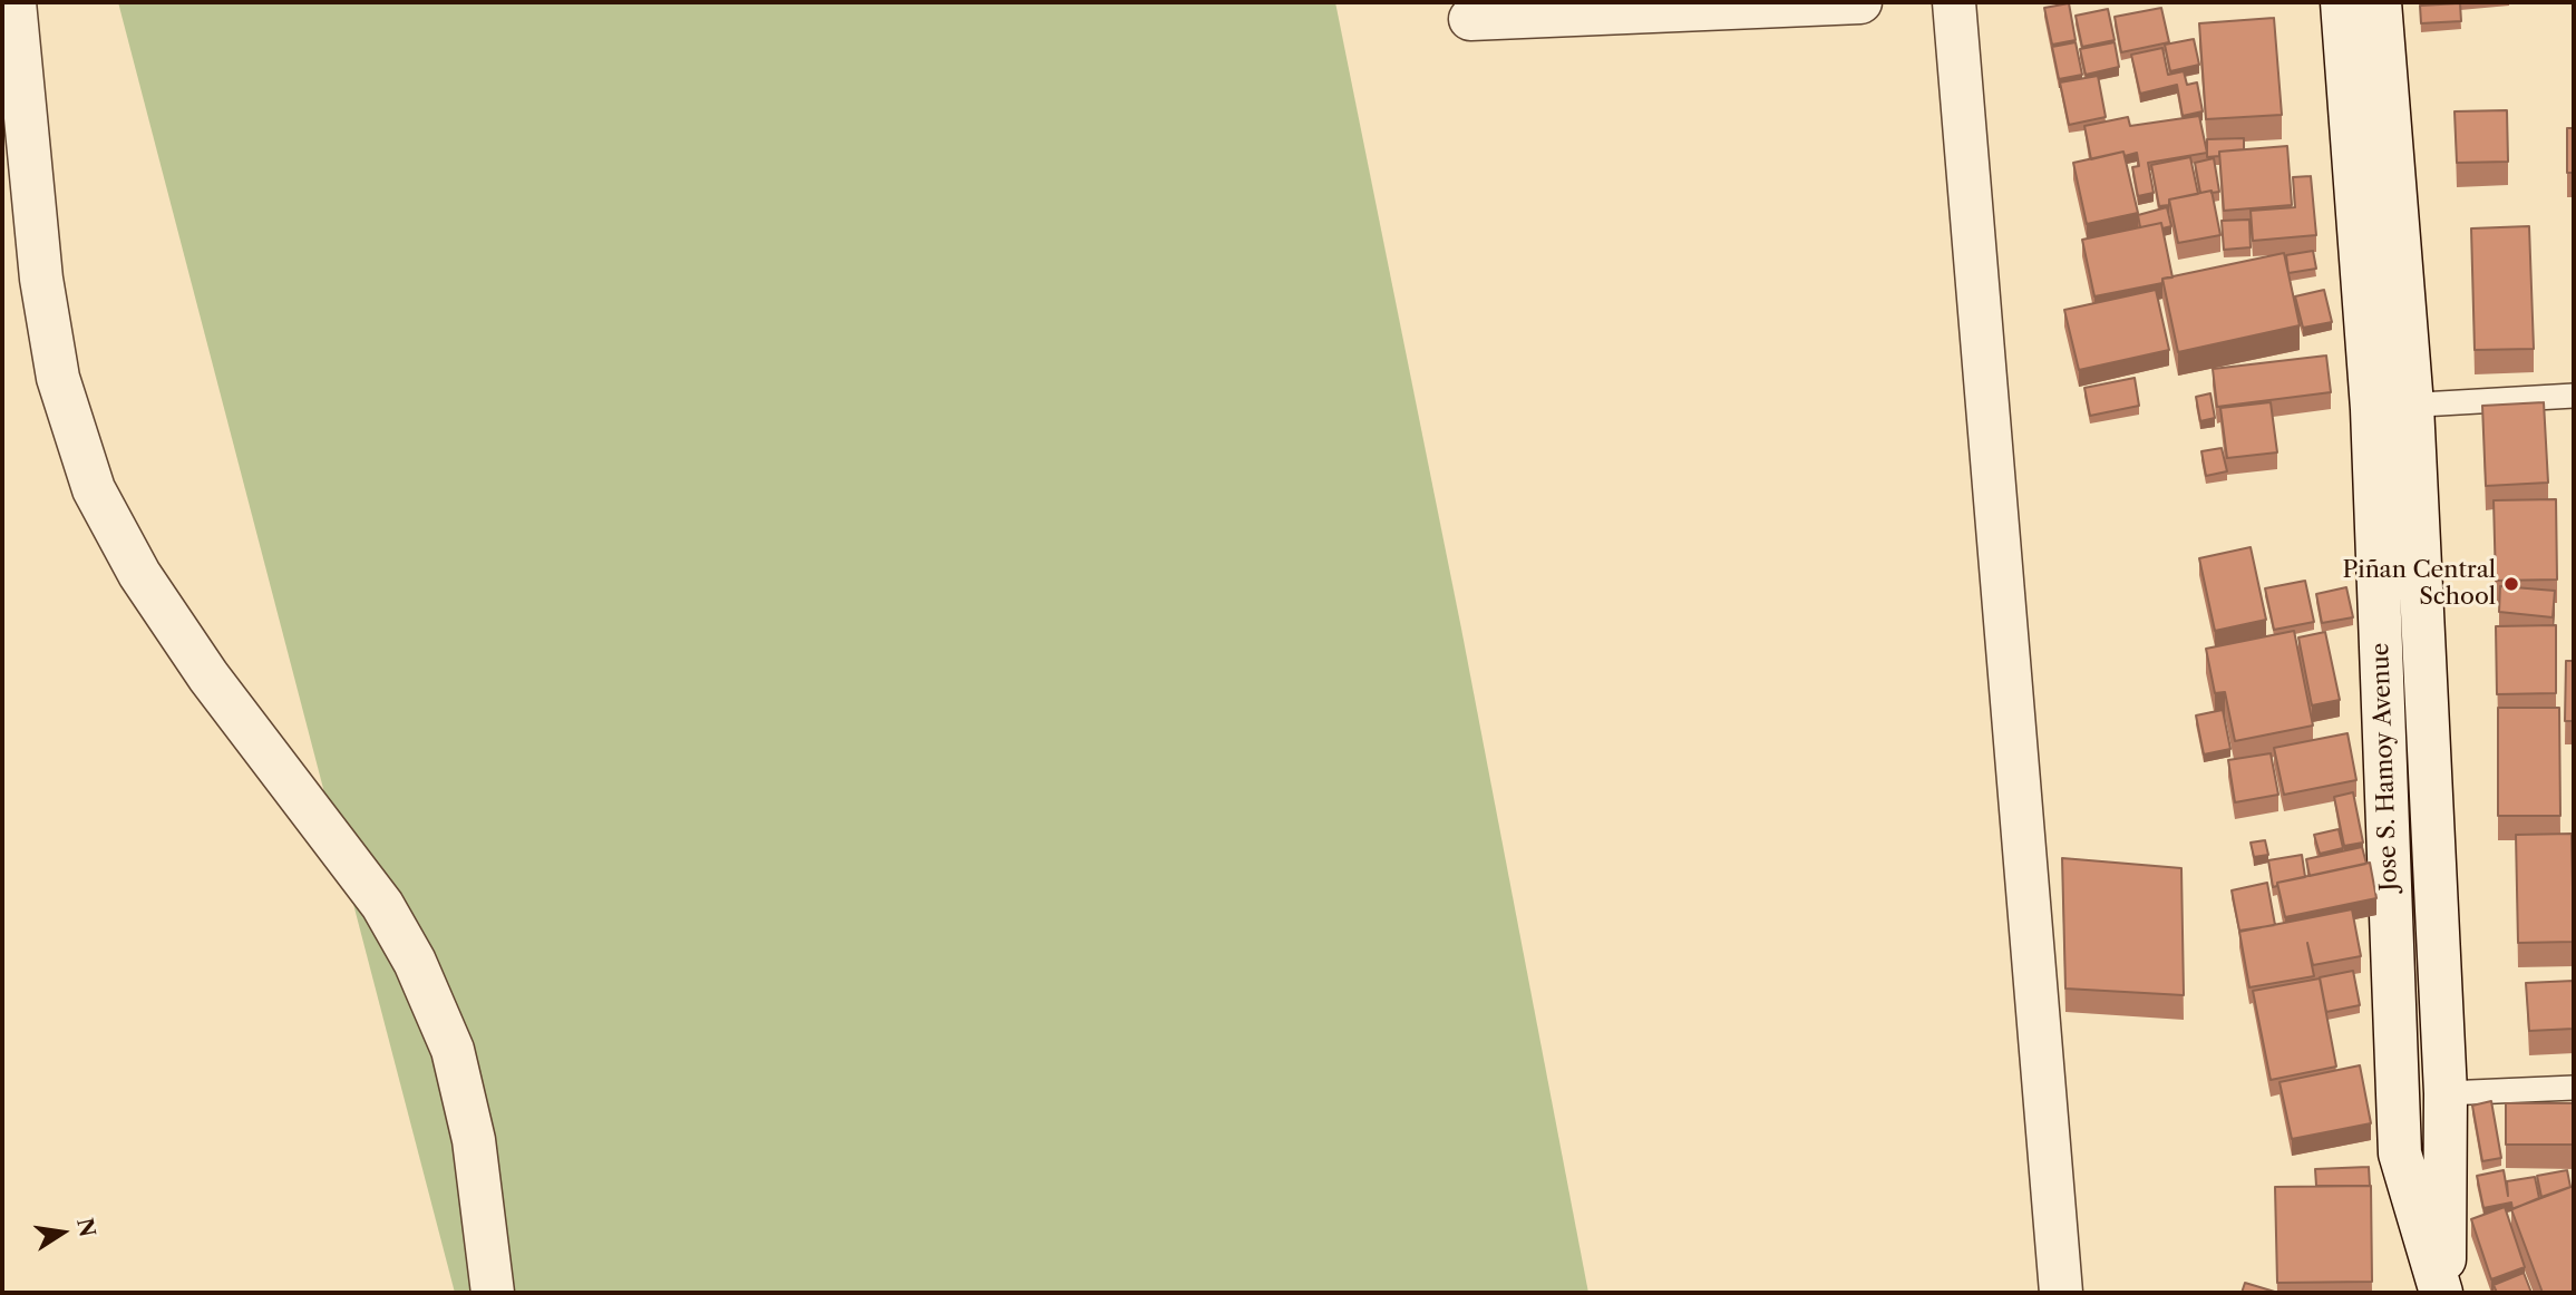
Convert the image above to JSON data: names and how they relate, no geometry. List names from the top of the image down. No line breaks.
{"streets":{"street":["Jose S. Hamoy Avenue"]},"places":["Piñan Central School"],"north":"right"}
